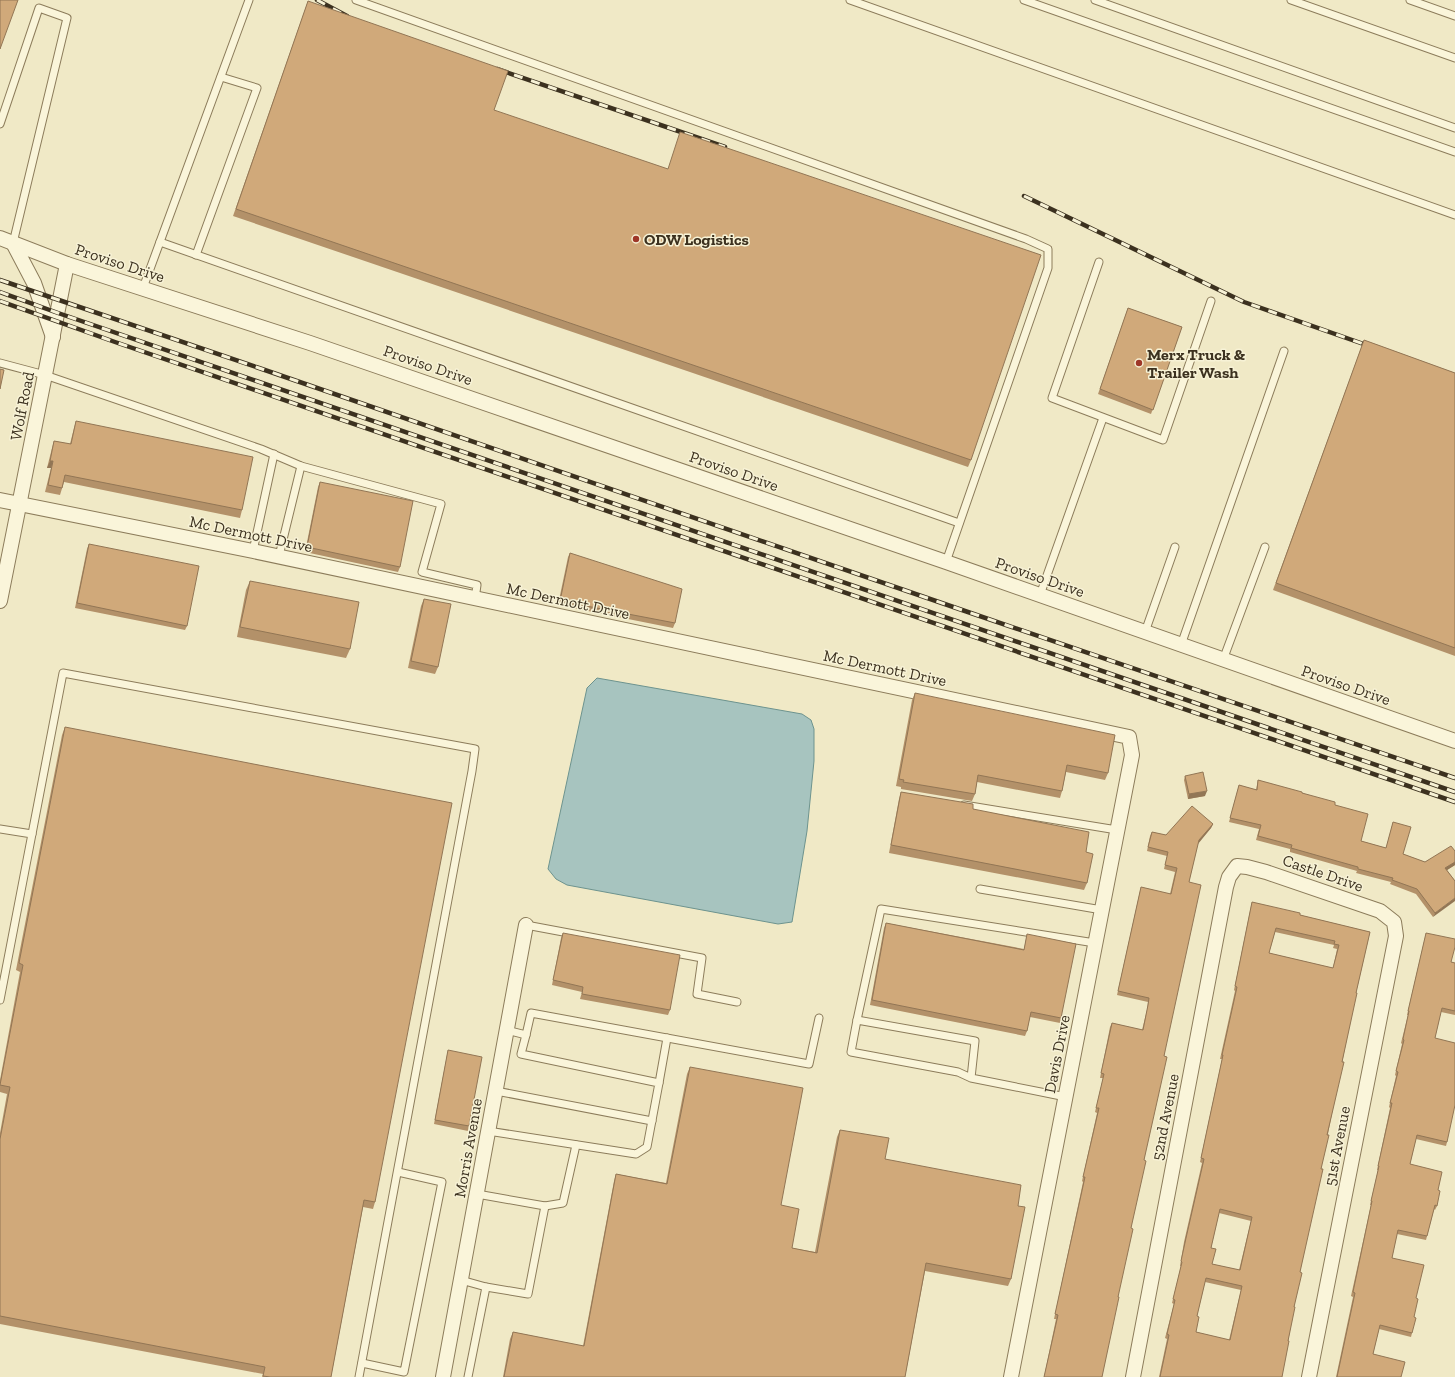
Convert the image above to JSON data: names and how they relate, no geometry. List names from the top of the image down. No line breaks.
{"streets":{"street":["Proviso Drive","Wolf Road","Mc Dermott Drive","Castle Drive","Davis Drive","52nd Avenue","51st Avenue","Morris Avenue"]},"crossings":[["Proviso Drive","Wolf Road"],["Wolf Road","Mc Dermott Drive"],["Mc Dermott Drive","Davis Drive"],["Castle Drive","52nd Avenue"],["Castle Drive","51st Avenue"]],"places":["ODW Logistics","Merx Truck & Trailer Wash"]}
